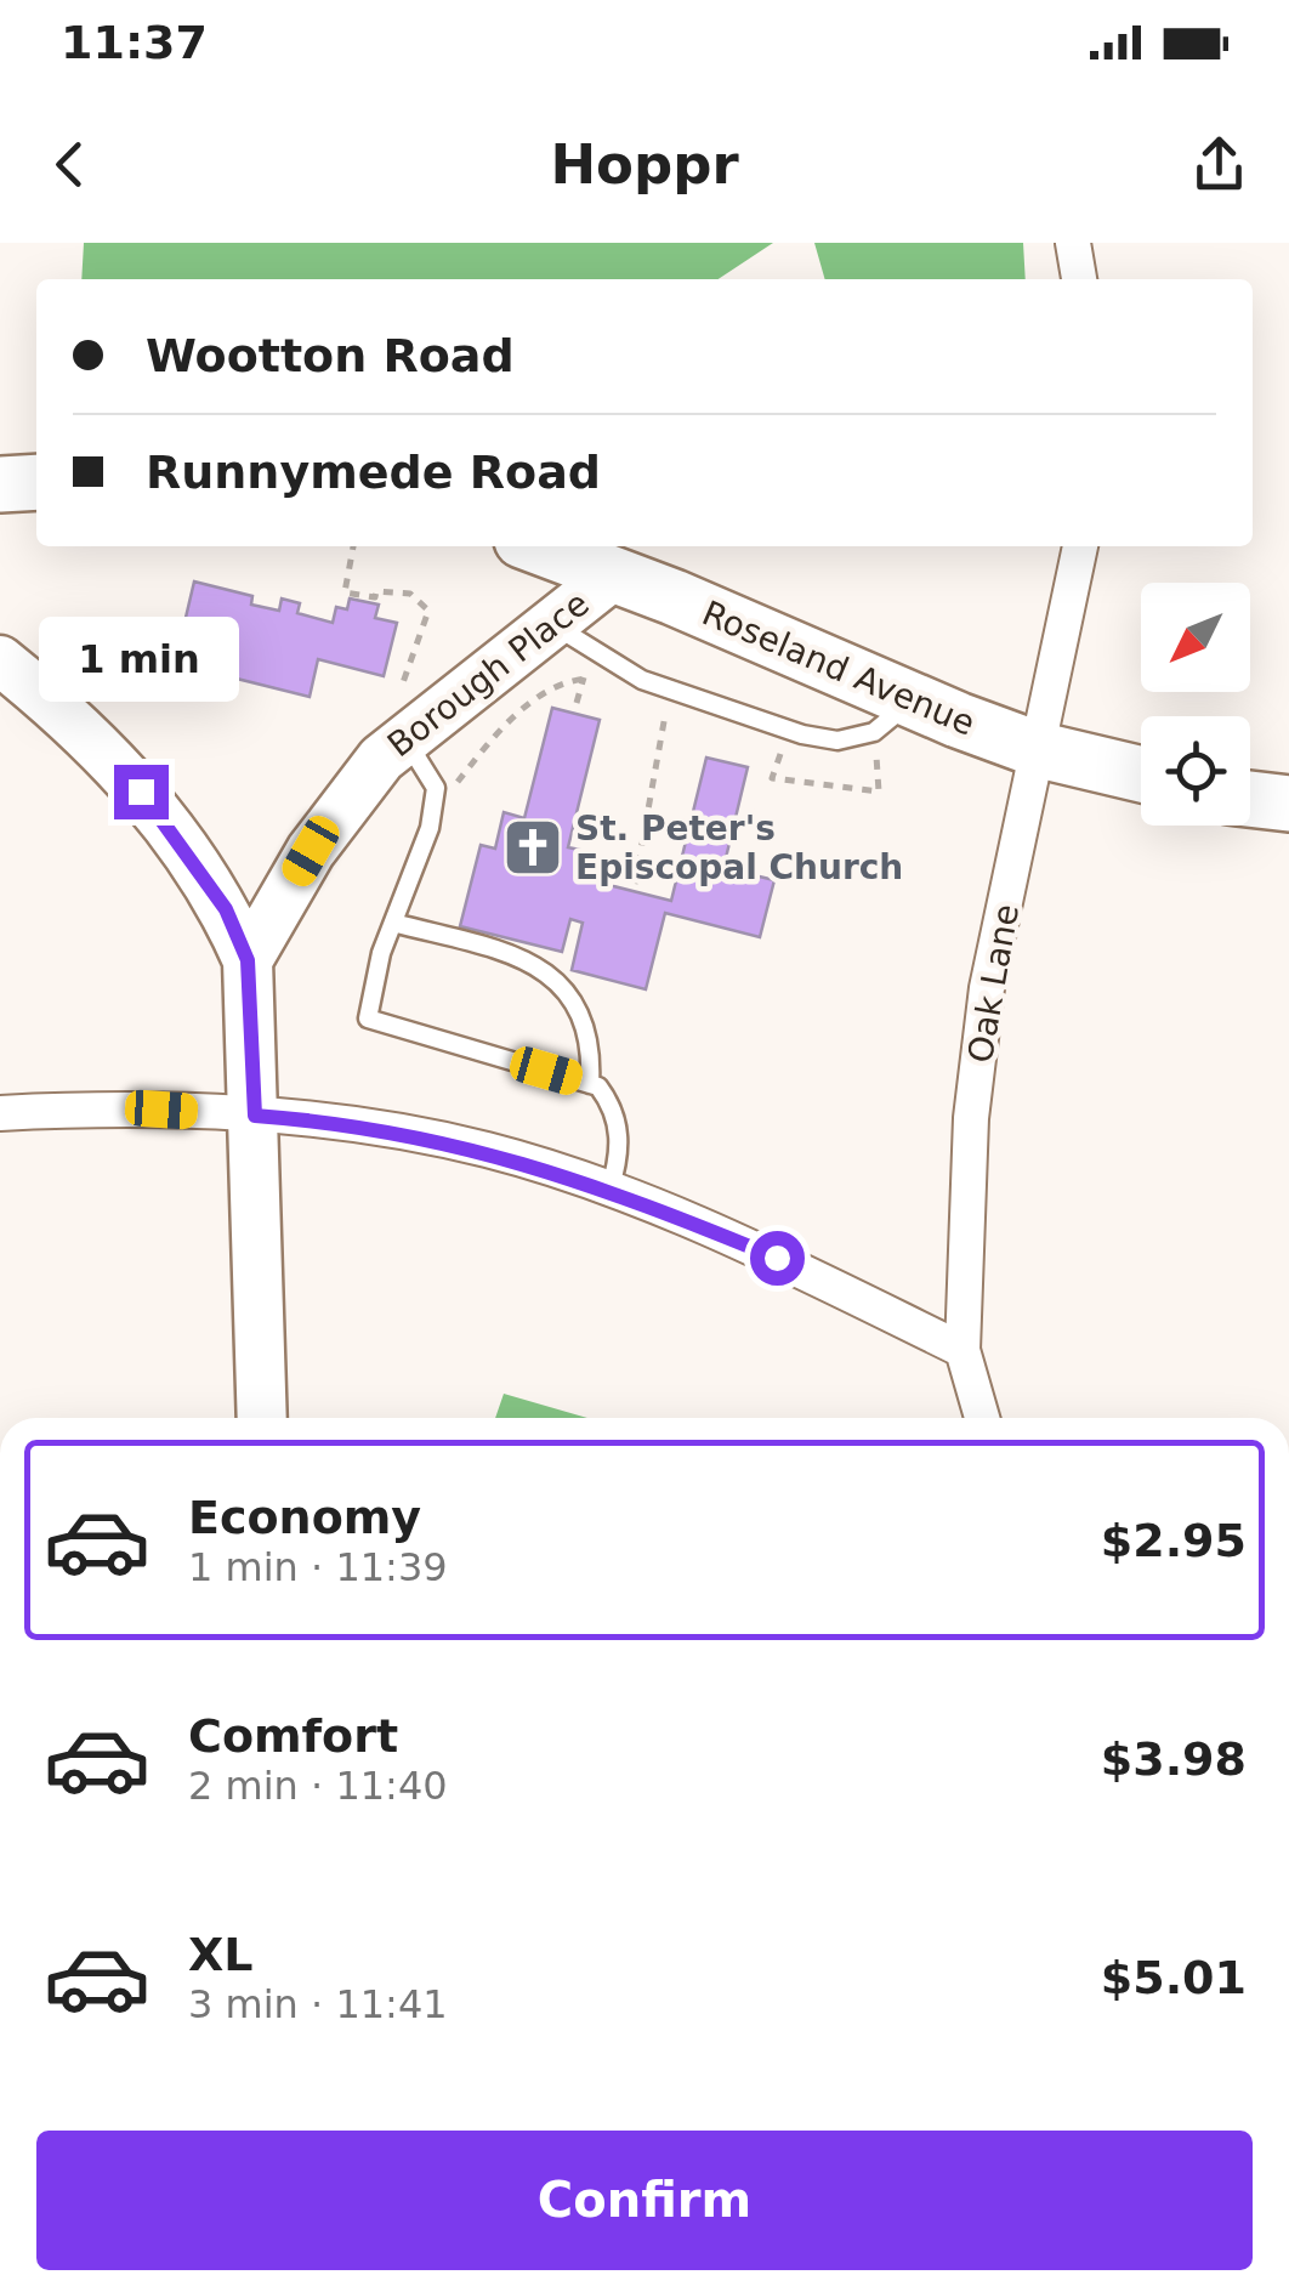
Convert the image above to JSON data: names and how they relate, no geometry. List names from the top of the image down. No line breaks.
{"streets":{"main road":["Roseland Avenue"],"street":["Borough Place","Oak Lane"]},"crossings":[["Roseland Avenue","Borough Place"],["Roseland Avenue","Oak Lane"]],"places":{"church":["St. Peter's Episcopal Church"]},"north":"bottom left","page":{"status":"11:37","header":"Hoppr","banner":["Wootton Road","Runnymede Road"],"bubble":"1 min","list":[{"name":"Economy","note":"1 min · 11:39","value":"$2.95"},{"name":"Comfort","note":"2 min · 11:40","value":"$3.98"},{"name":"XL","note":"3 min · 11:41","value":"$5.01"}],"buttons":"Confirm"}}
